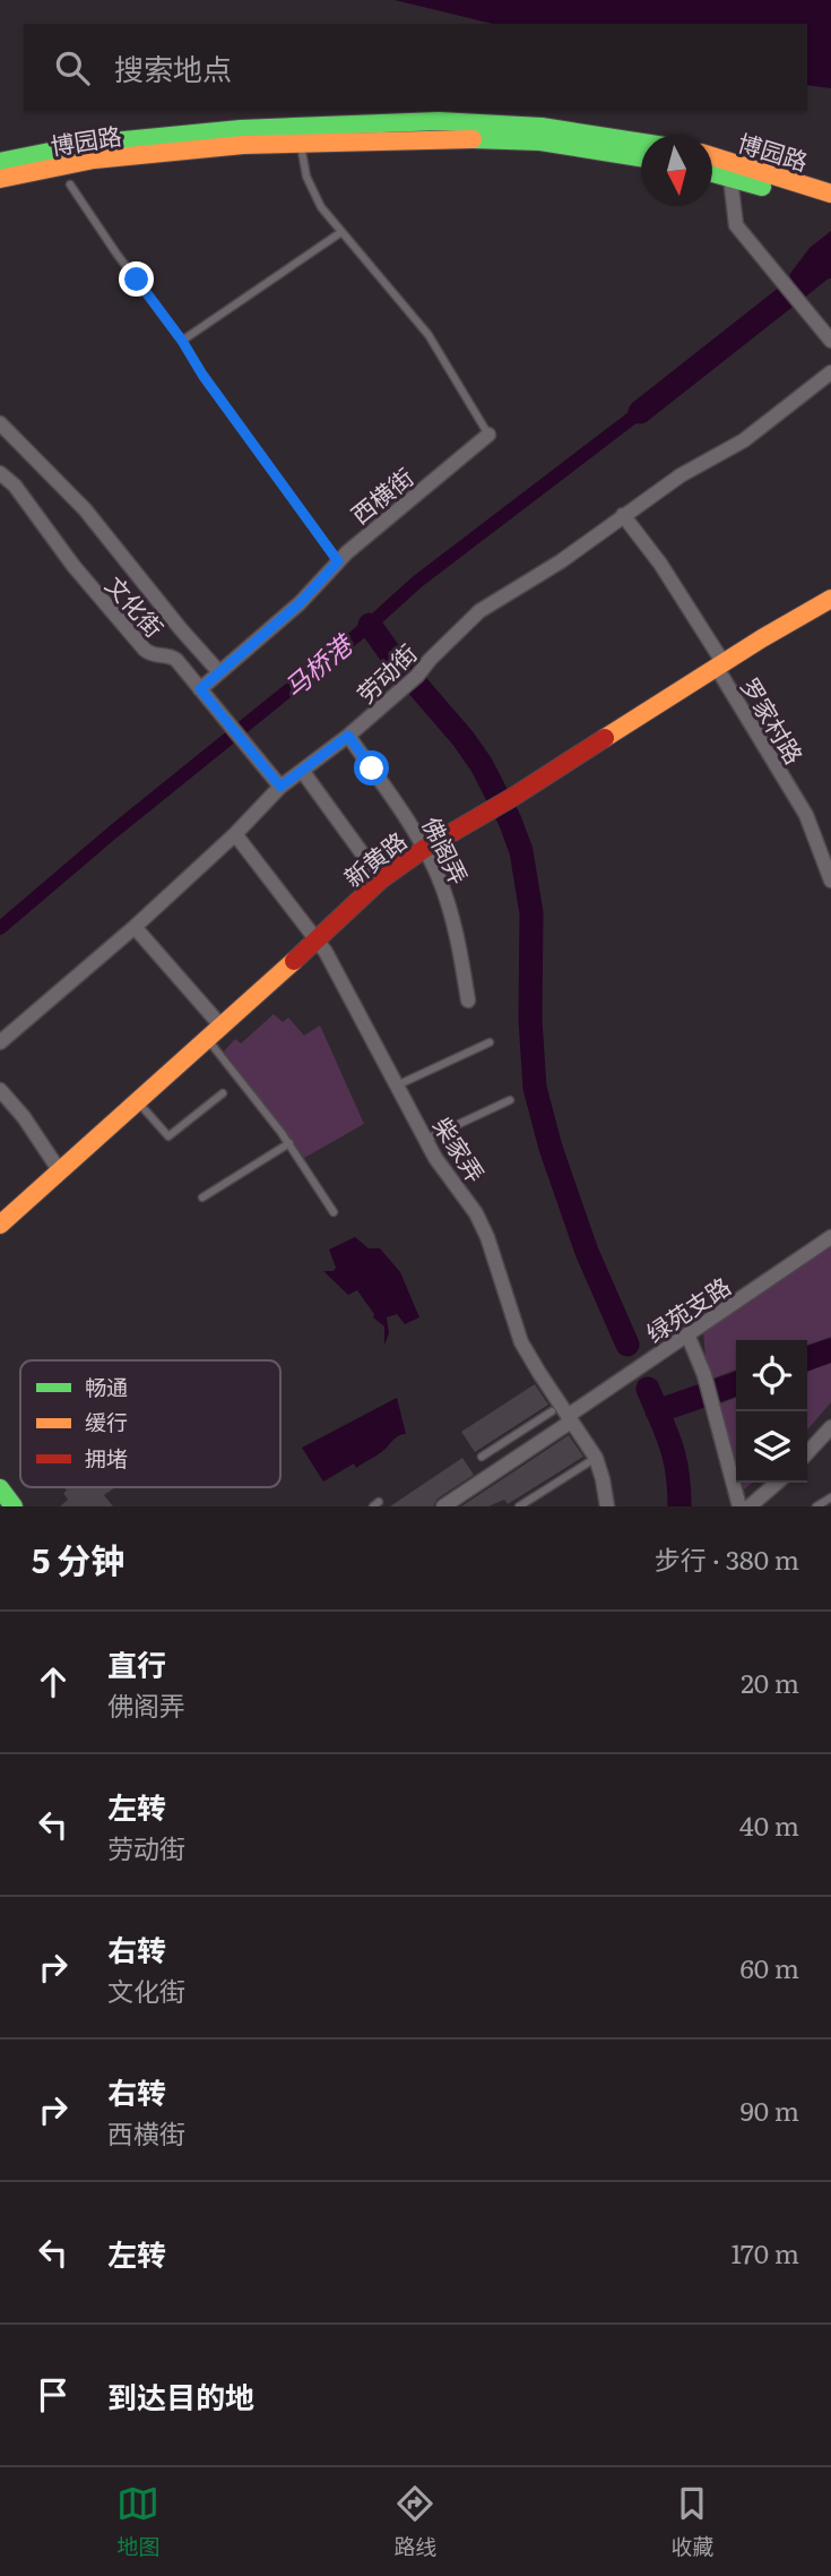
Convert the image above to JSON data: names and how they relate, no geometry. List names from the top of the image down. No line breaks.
{"streets":{"main road":["博园路","新黄路"],"street":["西横街","文化街","劳动街","罗家村路","佛阁弄","柴家弄","绿苑支路"]},"crossings":[["西横街","文化街"],["文化街","劳动街"],["劳动街","罗家村路"],["劳动街","佛阁弄"],["劳动街","柴家弄"],["罗家村路","新黄路"],["佛阁弄","新黄路"],["新黄路","柴家弄"],["柴家弄","绿苑支路"]],"water":["马桥港"],"legend":["畅通","缓行","拥堵"],"north":"bottom","page":{"search":"搜索地点","heading":["5 分钟","步行 · 380 m"],"list":[["直行","佛阁弄","20 m"],["左转","劳动街","40 m"],["右转","文化街","60 m"],["右转","西横街","90 m"],["左转","170 m"],"到达目的地"],"nav":["地图","路线","收藏"]}}
